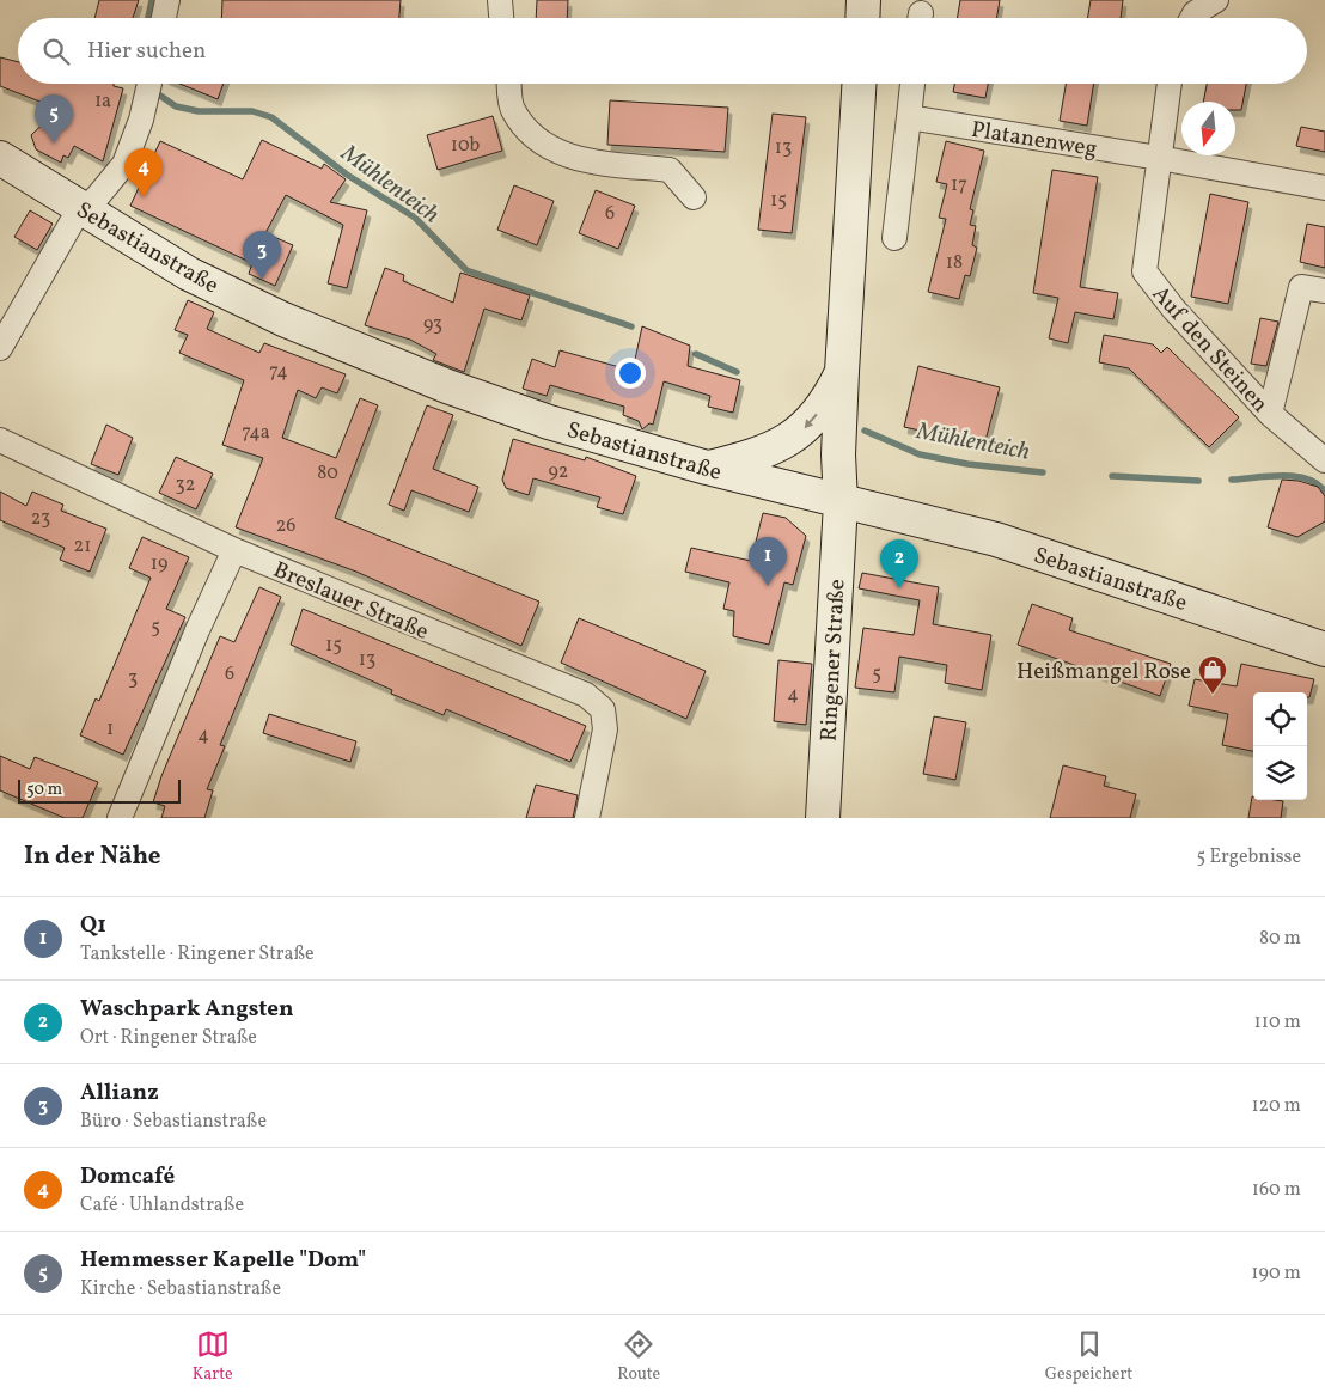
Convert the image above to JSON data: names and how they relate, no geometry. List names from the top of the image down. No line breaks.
{"streets":{"street":["Platanenweg","Sebastianstraße","Auf den Steinen","Breslauer Straße","Ringener Straße"]},"crossings":[["Platanenweg","Auf den Steinen"],["Sebastianstraße","Ringener Straße"]],"water":["Mühlenteich"],"places":{"shop":["Heißmangel Rose"]},"house_numbers":["1a","10b","13","17","15","6","18","93","74","74a","92","80","32","23","26","21","19","5","15","13","6","5","3","4","1","4"],"scale_bar":"50 m","north":"bottom","page":{"search":"Hier suchen","pins":["5","4","3","1","2"],"scale":"50 m","heading":["In der Nähe","5 Ergebnisse"],"list":[{"mark":"1","name":"Q1","note":"Tankstelle · Ringener Straße","value":"80 m"},{"mark":"2","name":"Waschpark Angsten","note":"Ort · Ringener Straße","value":"110 m"},{"mark":"3","name":"Allianz","note":"Büro · Sebastianstraße","value":"120 m"},{"mark":"4","name":"Domcafé","note":"Café · Uhlandstraße","value":"160 m"},{"mark":"5","name":"Hemmesser Kapelle \"Dom\"","note":"Kirche · Sebastianstraße","value":"190 m"}],"nav":["Karte","Route","Gespeichert"]}}
